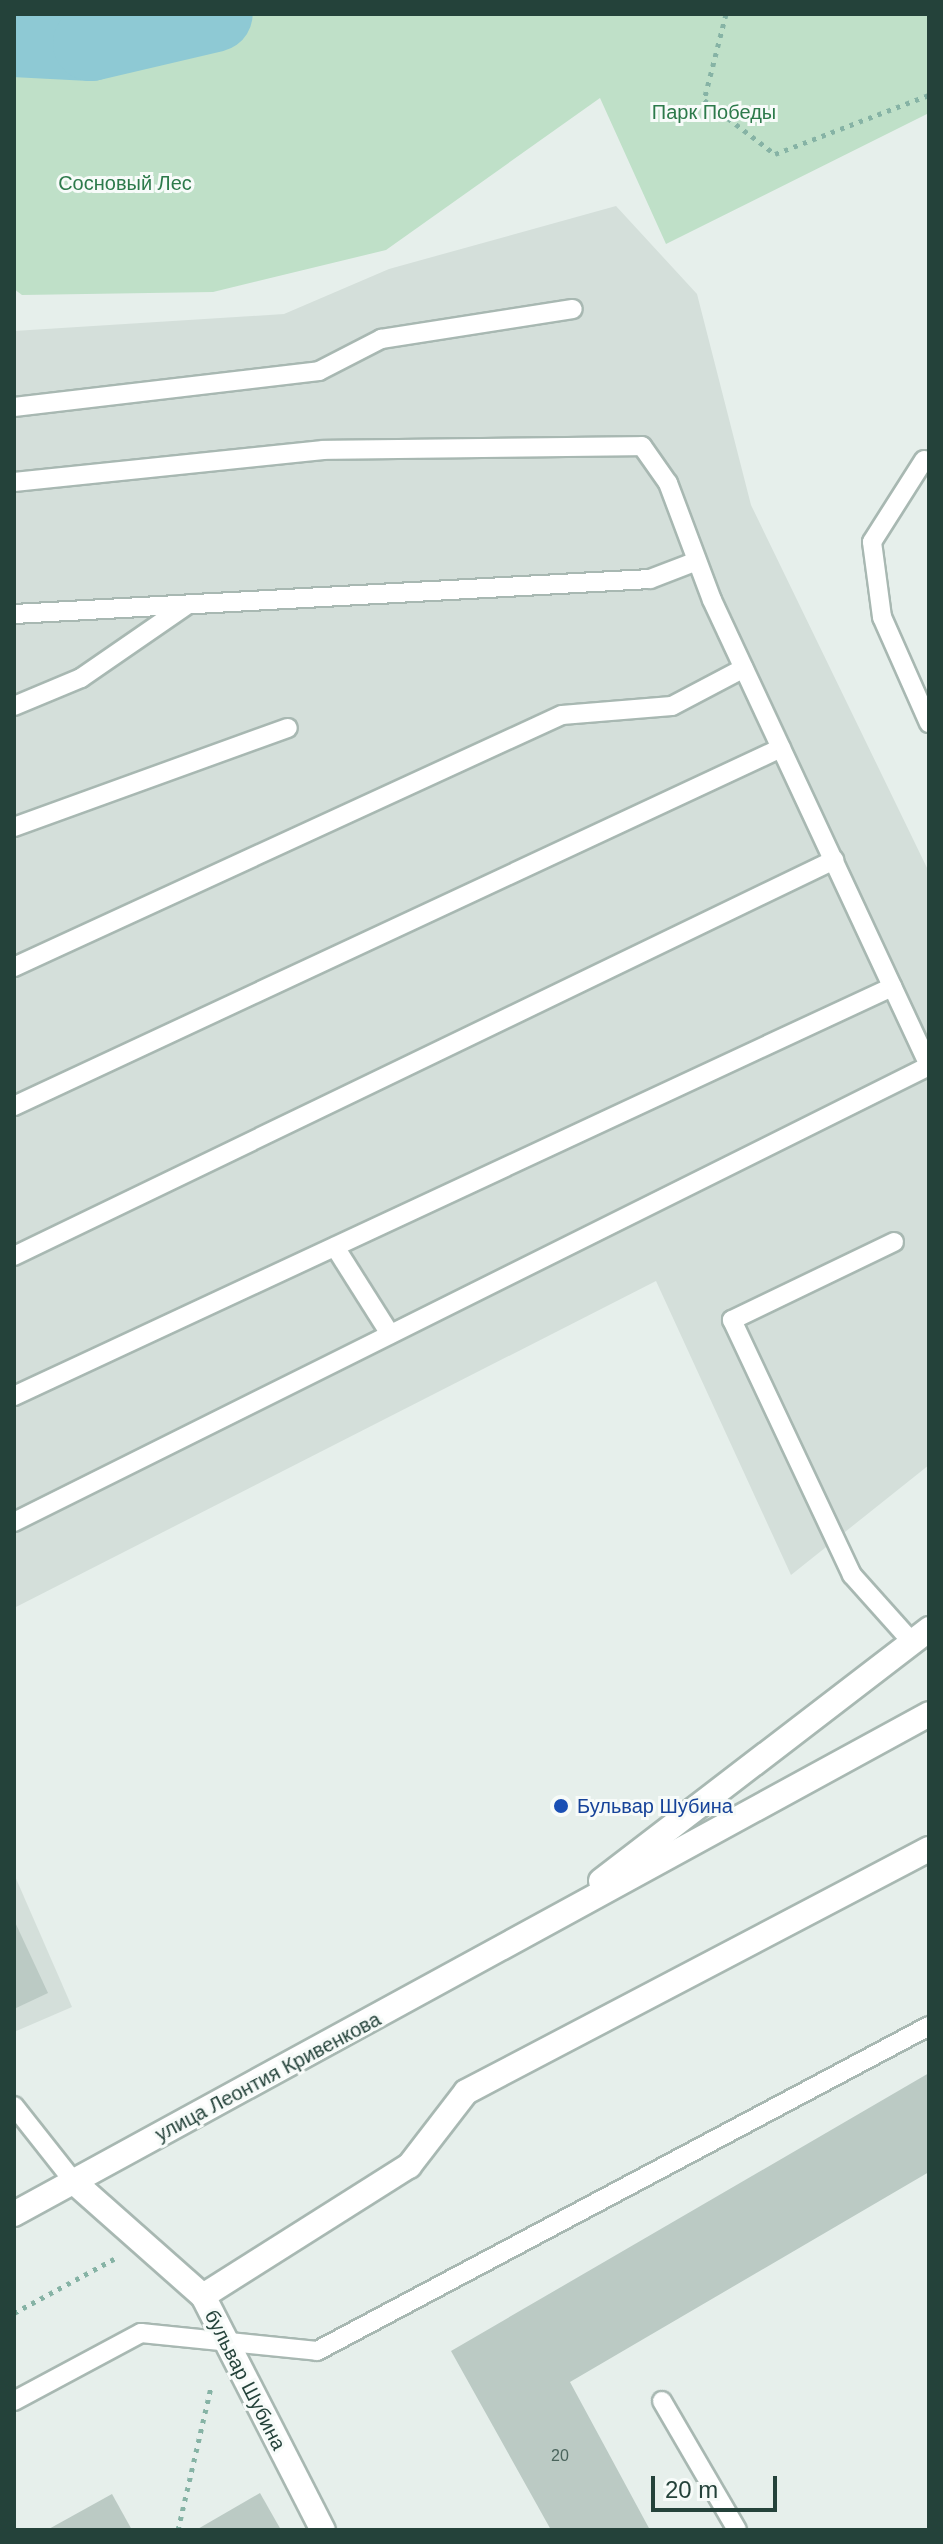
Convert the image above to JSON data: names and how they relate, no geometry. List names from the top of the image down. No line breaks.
{"streets":{"main road":["улица Леонтия Кривенкова","бульвар Шубина"]},"crossings":[["улица Леонтия Кривенкова","бульвар Шубина"]],"parks":["Парк Победы","Сосновый Лес"],"places":["Бульвар Шубина"],"house_numbers":["20"],"scale_bar":"20 m"}
